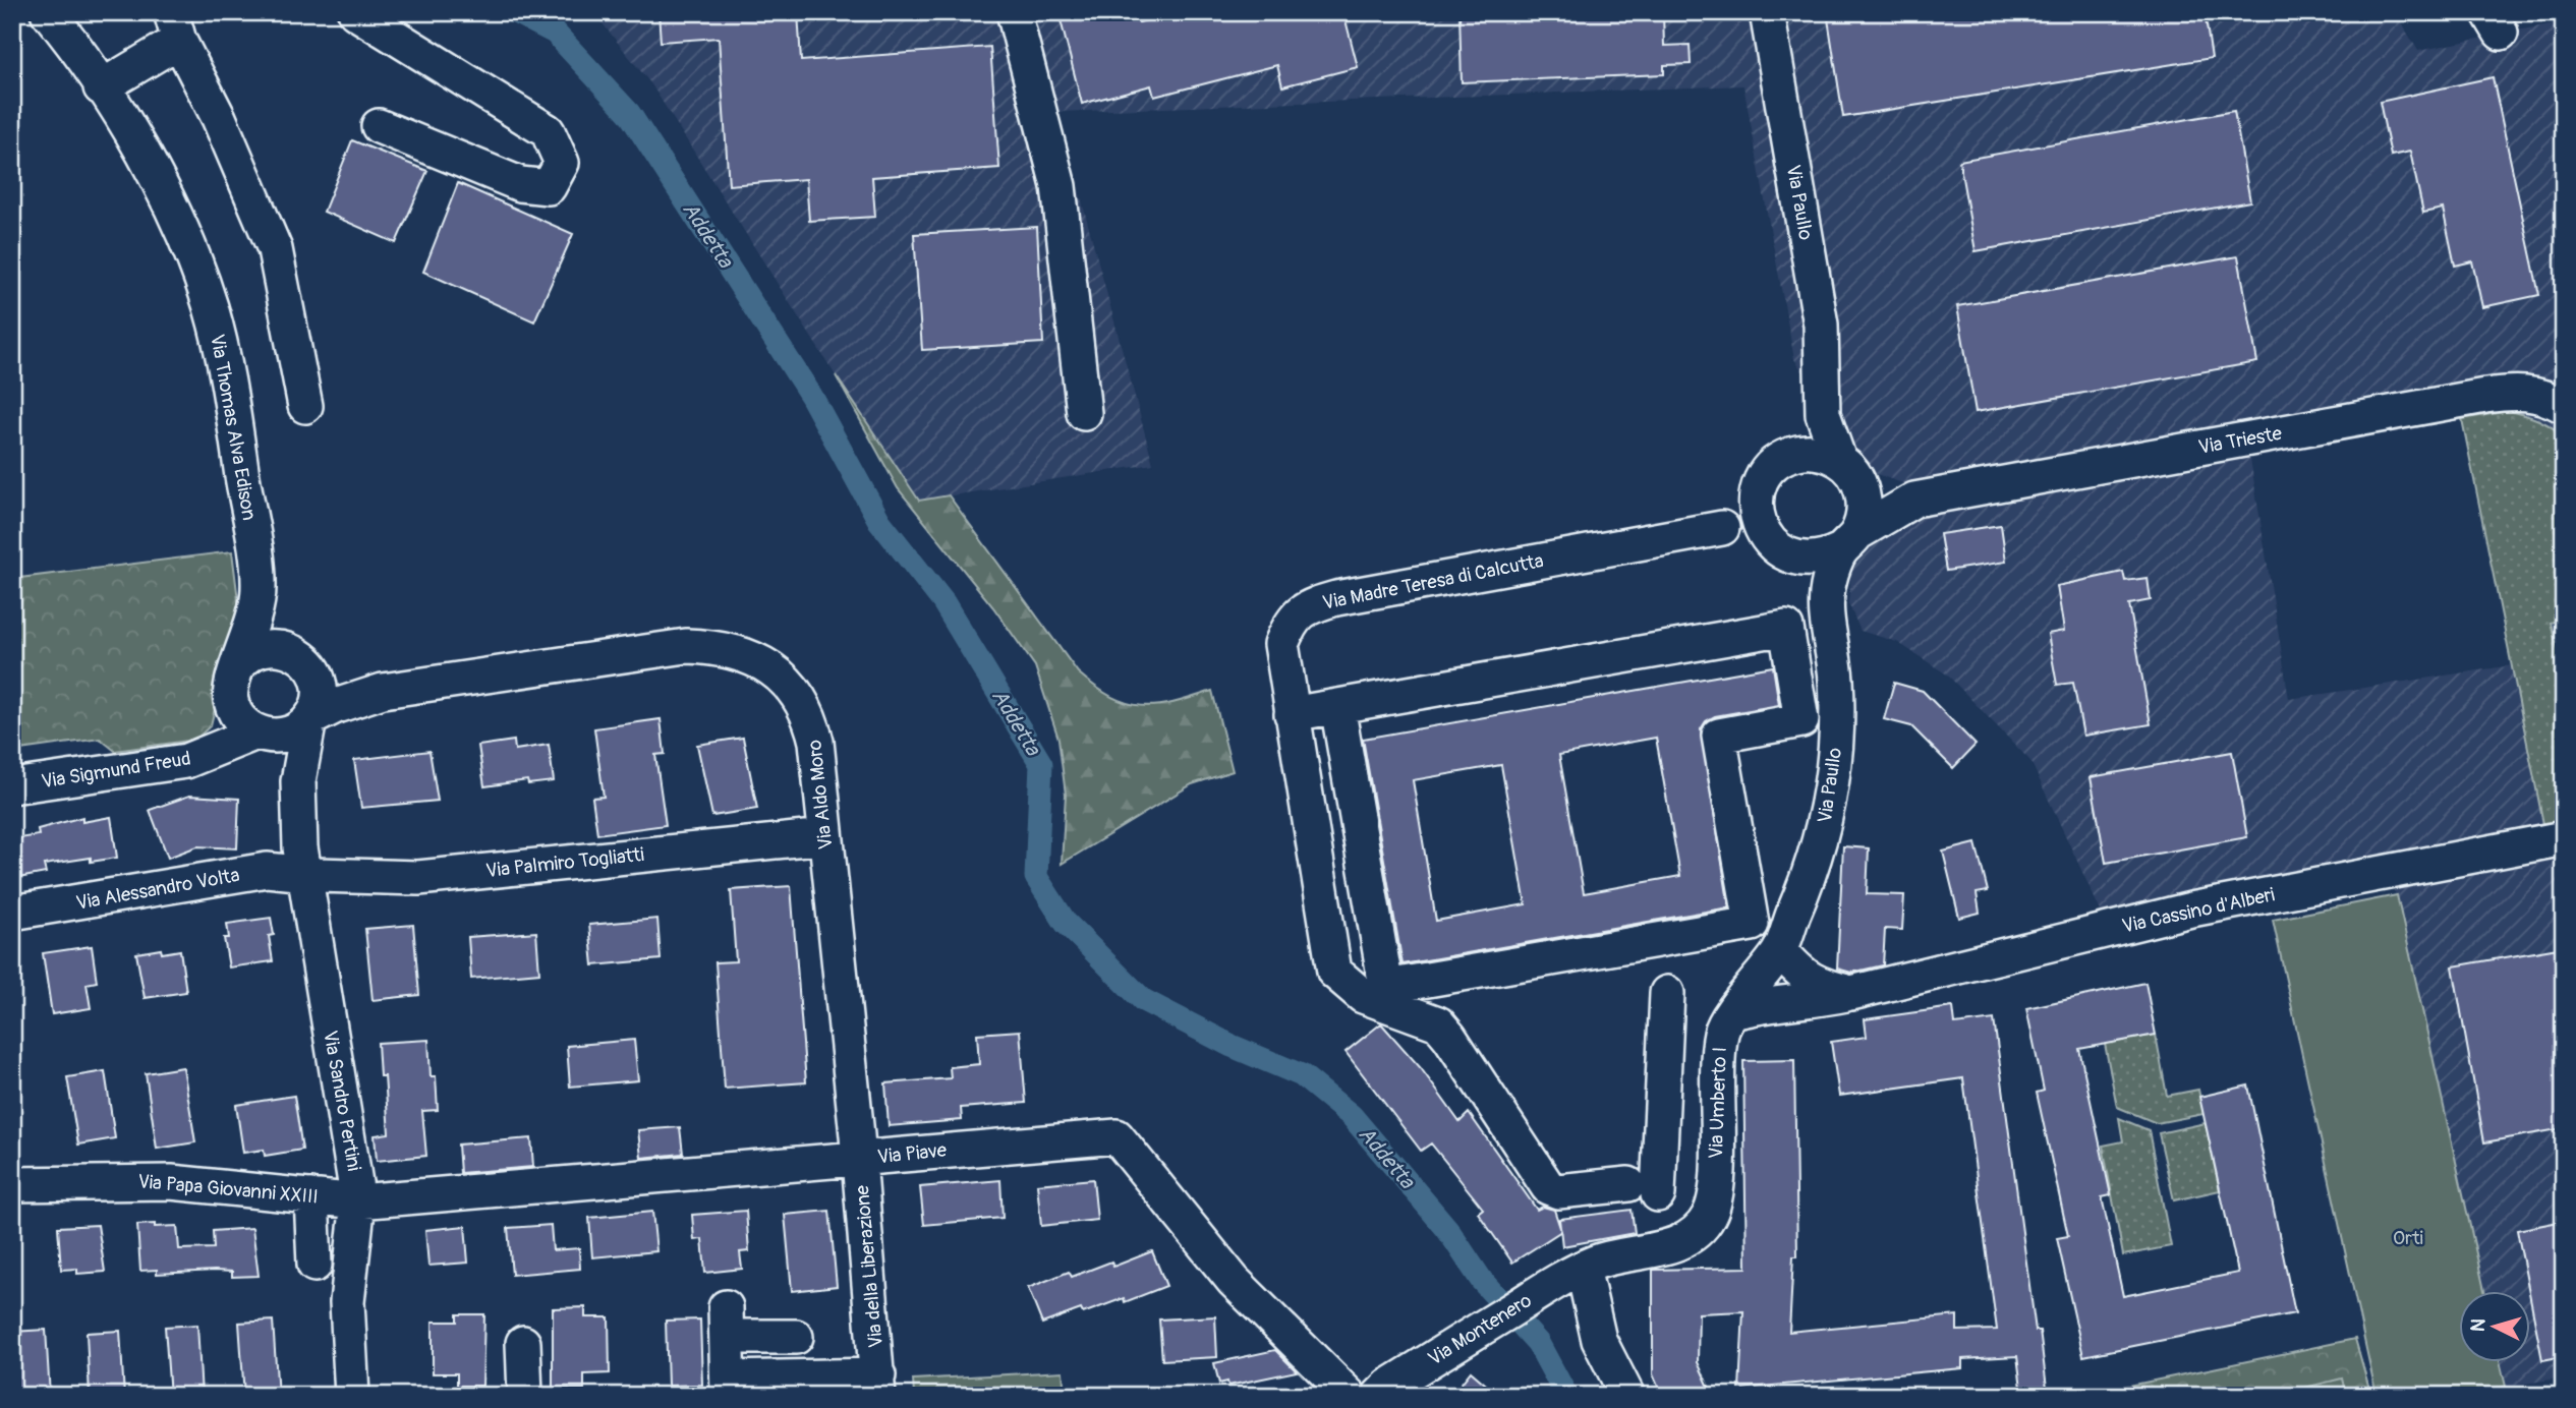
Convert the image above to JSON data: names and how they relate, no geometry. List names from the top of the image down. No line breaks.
{"streets":{"street":["Via Paullo","Via Thomas Alva Edison","Via Trieste","Via Madre Teresa di Calcutta","Via Sigmund Freud","Via Aldo Moro","Via Palmiro Togliatti","Via Alessandro Volta","Via Cassino d'Alberi","Via Sandro Pertini","Via Umberto I","Via Piave","Via Papa Giovanni XXIII","Via della Liberazione","Via Montenero"]},"crossings":[["Via Paullo","Via Trieste"],["Via Paullo","Via Madre Teresa di Calcutta"],["Via Paullo","Via Cassino d'Alberi"],["Via Paullo","Via Umberto I"],["Via Thomas Alva Edison","Via Sigmund Freud"],["Via Thomas Alva Edison","Via Sandro Pertini"],["Via Trieste","Via Madre Teresa di Calcutta"],["Via Sigmund Freud","Via Sandro Pertini"],["Via Aldo Moro","Via Palmiro Togliatti"],["Via Aldo Moro","Via Piave"],["Via Aldo Moro","Via della Liberazione"],["Via Palmiro Togliatti","Via Alessandro Volta"],["Via Palmiro Togliatti","Via Sandro Pertini"],["Via Alessandro Volta","Via Sandro Pertini"],["Via Cassino d'Alberi","Via Umberto I"],["Via Sandro Pertini","Via Piave"],["Via Sandro Pertini","Via Papa Giovanni XXIII"],["Via Umberto I","Via Montenero"],["Via Piave","Via Papa Giovanni XXIII"],["Via Piave","Via della Liberazione"]],"water":["Addetta"],"parks":["Orti"],"north":"left"}
